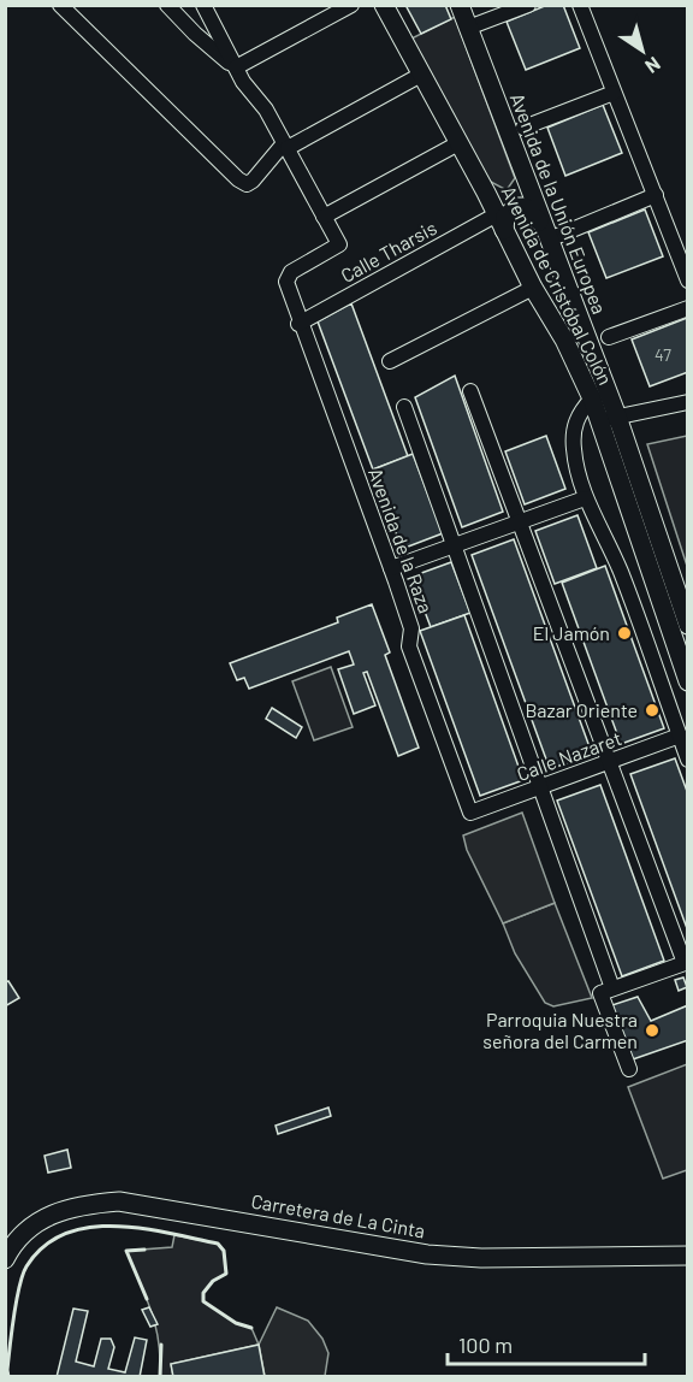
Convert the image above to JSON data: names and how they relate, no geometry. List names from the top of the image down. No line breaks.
{"streets":{"main road":["Avenida de la Unión Europea","Avenida de Cristóbal Colón","Carretera de La Cinta"],"street":["Calle Tharsis","Avenida de la Raza","Calle Nazaret"]},"crossings":[["Calle Tharsis","Avenida de Cristóbal Colón"],["Calle Tharsis","Avenida de la Raza"],["Avenida de la Raza","Calle Nazaret"]],"places":["El Jamón","Bazar Oriente","Parroquia Nuestra señora del Carmen"],"house_numbers":["47"],"scale_bar":"100 m","north":"bottom right"}
